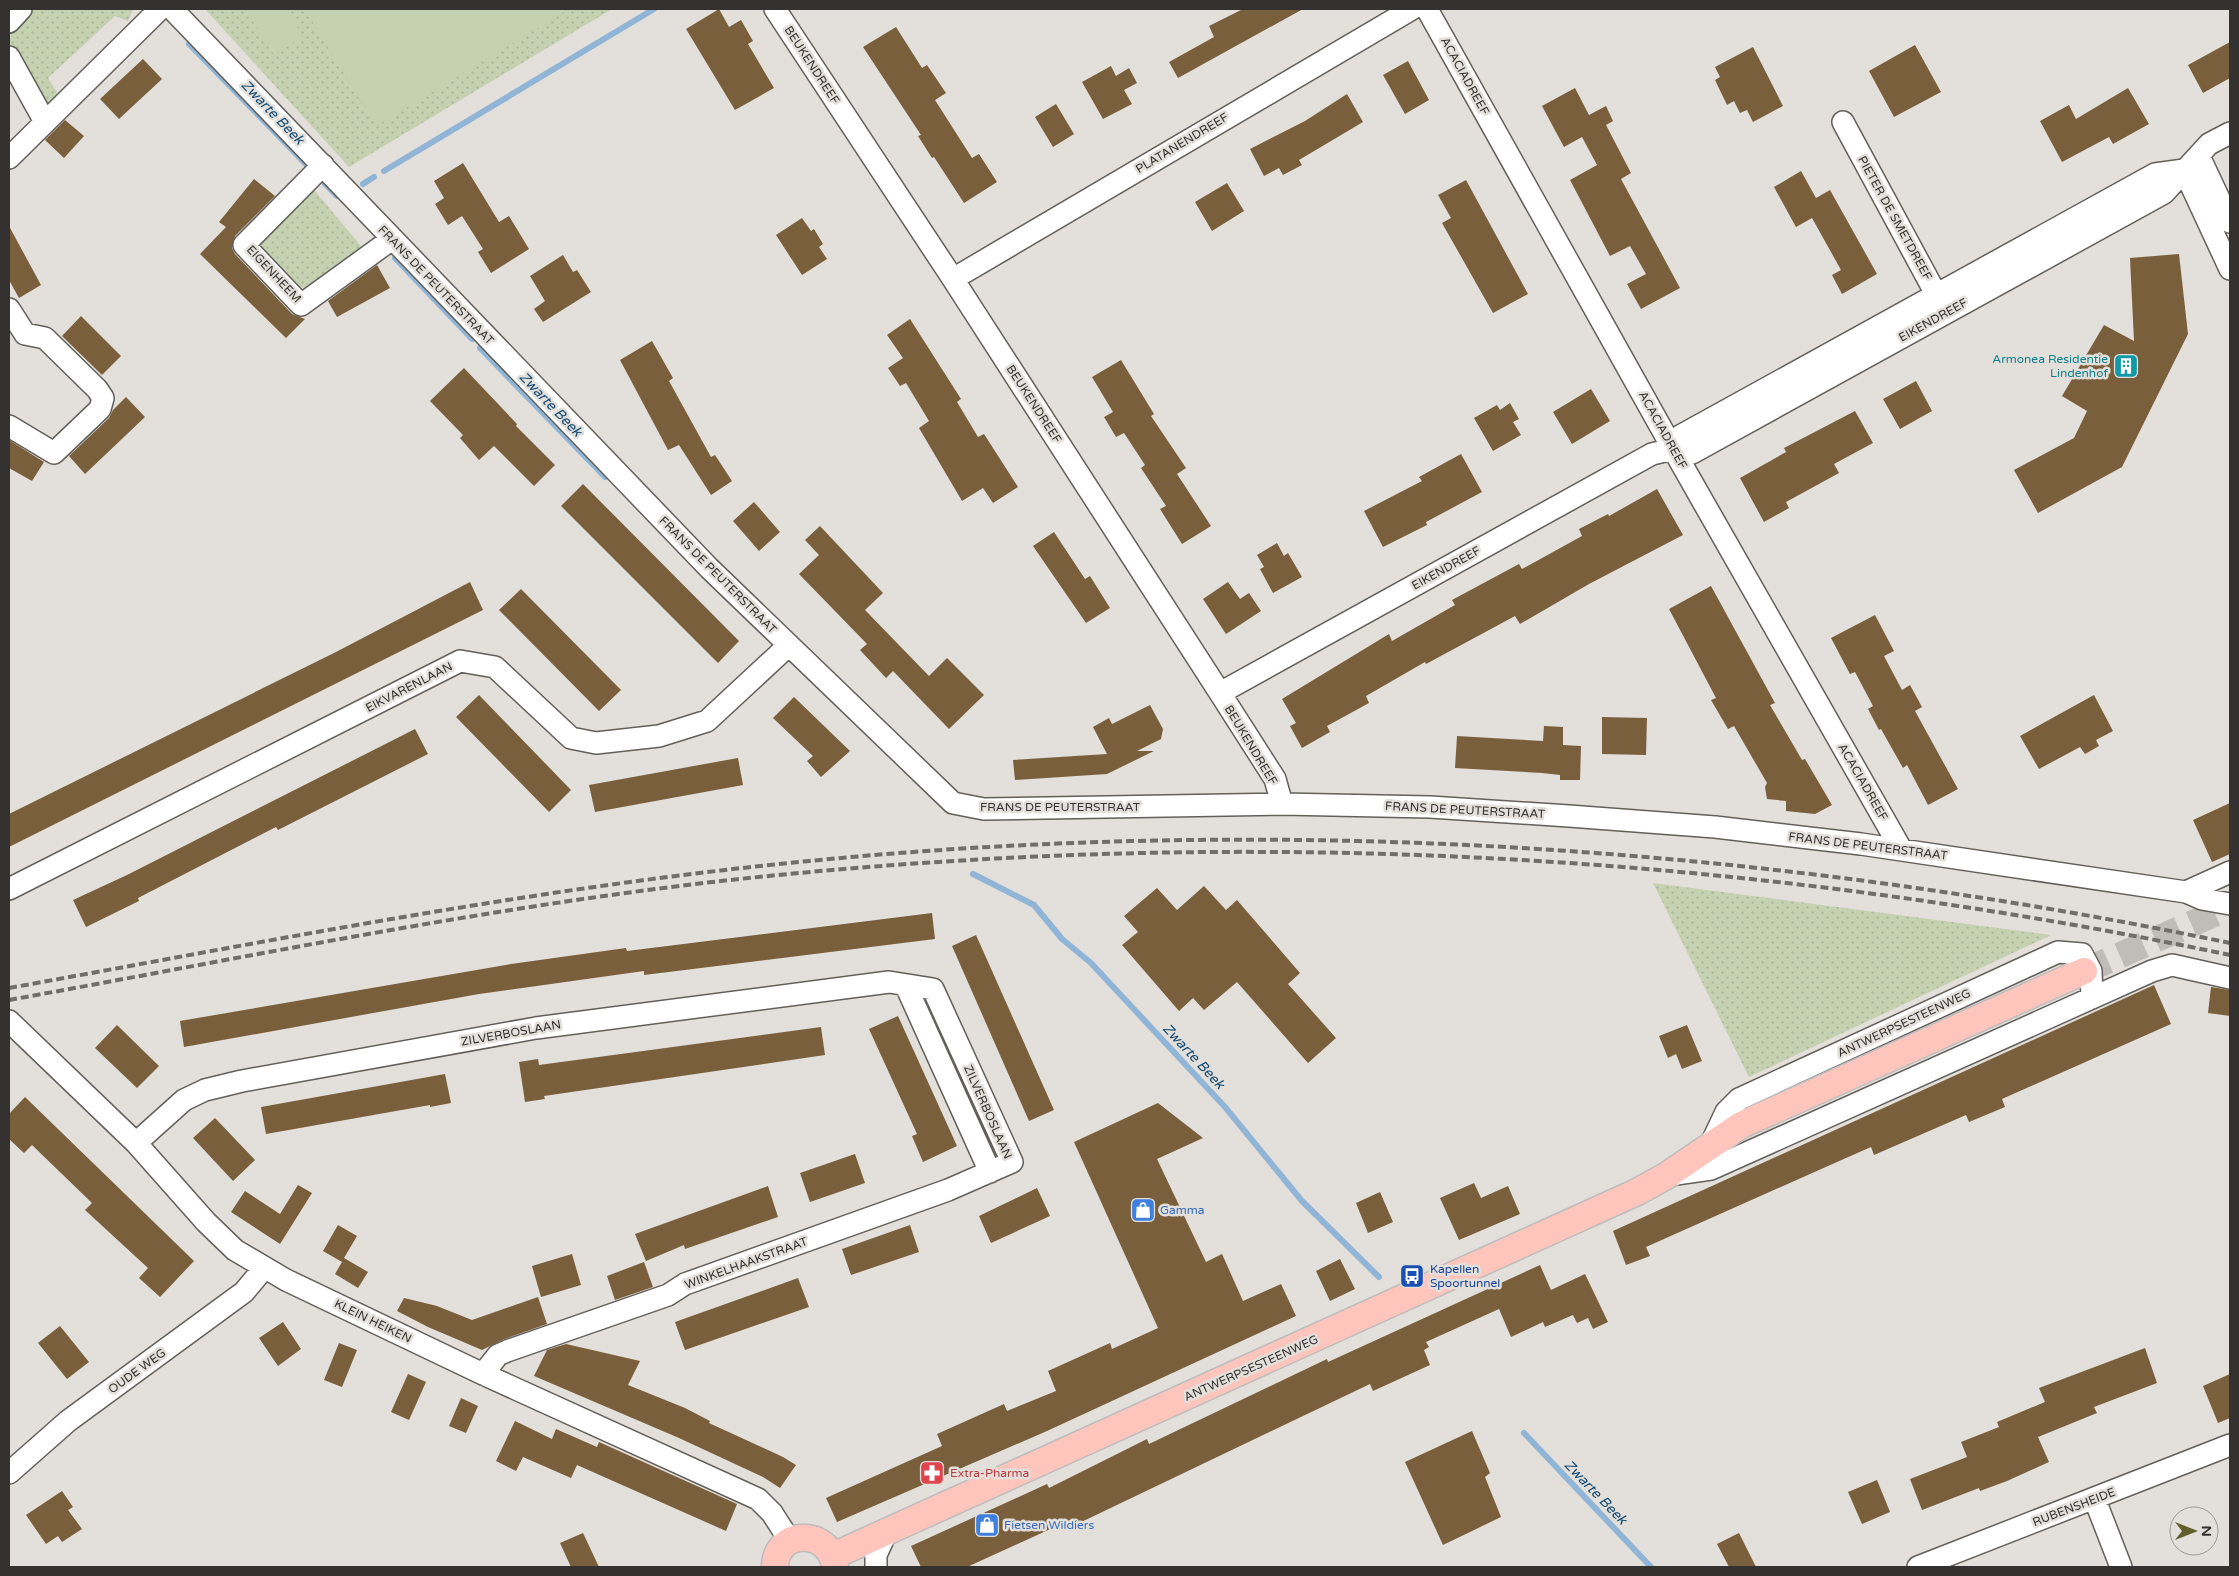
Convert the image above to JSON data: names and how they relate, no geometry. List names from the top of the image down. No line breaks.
{"streets":{"main road":["ANTWERPSESTEENWEG"],"street":["BEUKENDREEF","ACACIADREEF","PLATANENDREEF","PIETER DE SMETDREEF","EIGENHEEM","FRANS DE PEUTERSTRAAT","EIKENDREEF","EIKVARENLAAN","ZILVERBOSLAAN","WINKELHAAKSTRAAT","KLEIN HEIKEN","OUDE WEG","RUBENSHEIDE"]},"crossings":[["BEUKENDREEF","PLATANENDREEF"],["BEUKENDREEF","FRANS DE PEUTERSTRAAT"],["BEUKENDREEF","EIKENDREEF"],["ACACIADREEF","FRANS DE PEUTERSTRAAT"],["ACACIADREEF","EIKENDREEF"],["PIETER DE SMETDREEF","EIKENDREEF"],["EIGENHEEM","FRANS DE PEUTERSTRAAT"],["FRANS DE PEUTERSTRAAT","EIKVARENLAAN"],["ZILVERBOSLAAN","WINKELHAAKSTRAAT"],["ZILVERBOSLAAN","KLEIN HEIKEN"],["WINKELHAAKSTRAAT","KLEIN HEIKEN"],["KLEIN HEIKEN","OUDE WEG"]],"water":["Zwarte Beek"],"places":{"building":["Armonea Residentie Lindenhof"],"shop":["Gamma","Fietsen Wildiers"],"bus stop":["Kapellen Spoortunnel"],"pharmacy":["Extra-Pharma"]},"north":"right"}
